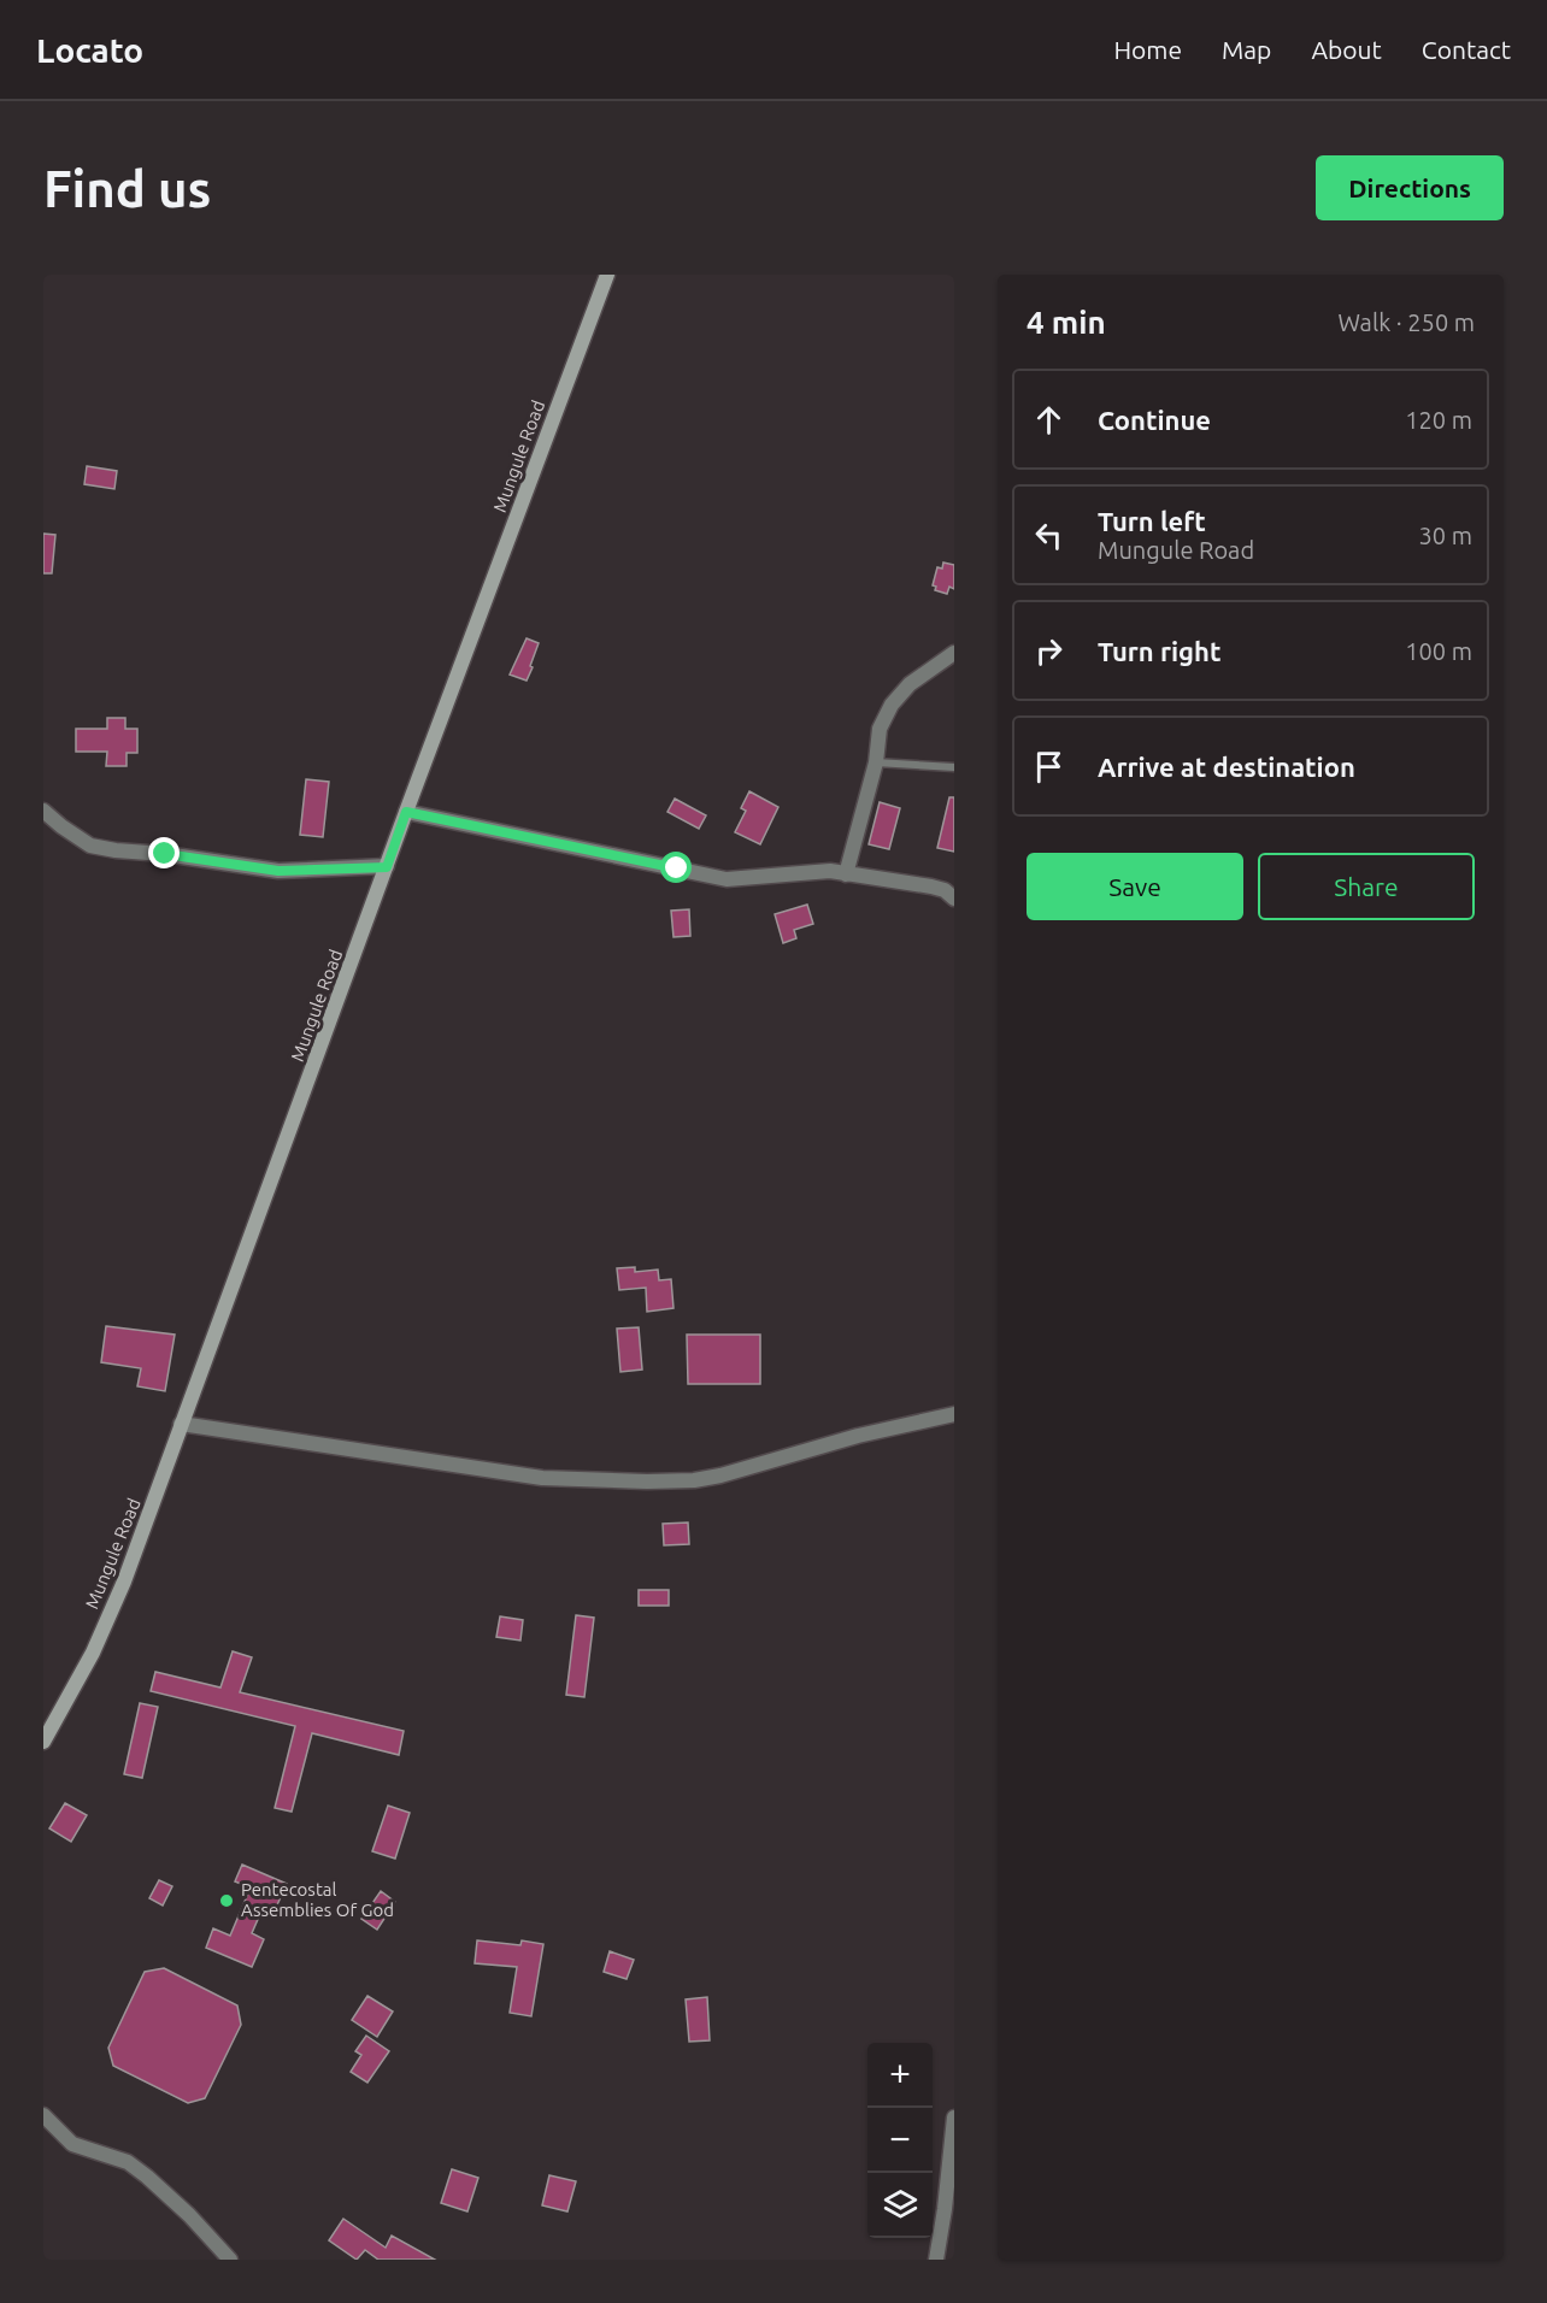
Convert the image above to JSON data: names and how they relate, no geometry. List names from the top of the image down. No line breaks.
{"streets":{"street":["Mungule Road"]},"places":["Pentecostal Assemblies Of God"],"page":{"header":"Locato","nav":["Home","Map","About","Contact"],"buttons":["Directions",["Save","Share"]],"title":"Find us","heading":["4 min","Walk · 250 m"],"list":[["Continue","120 m"],["Turn left","Mungule Road","30 m"],["Turn right","100 m"],"Arrive at destination"],"map_buttons":["+","−"]}}
